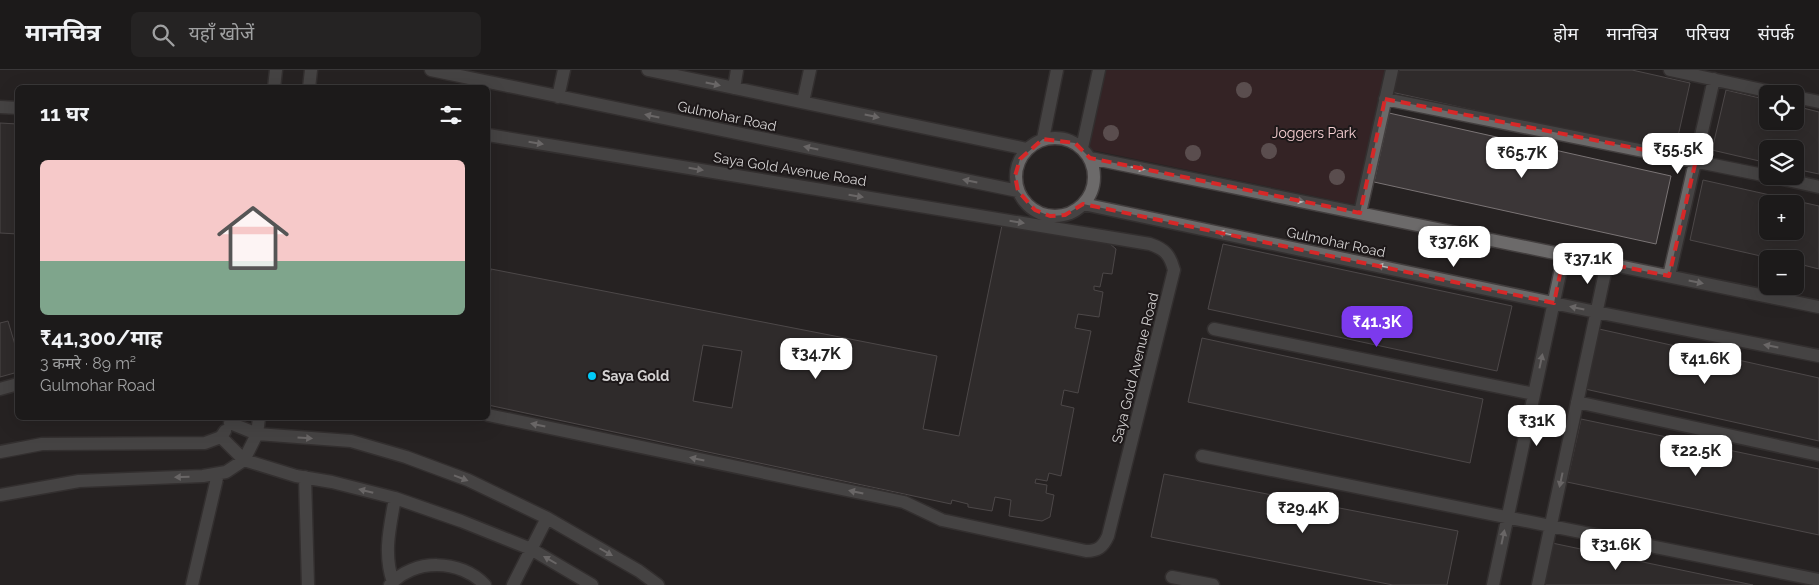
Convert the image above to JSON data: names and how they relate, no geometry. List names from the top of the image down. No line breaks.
{"streets":{"street":["Gulmohar Road","Saya Gold Avenue Road"]},"parks":["Joggers Park"],"places":["Saya Gold"],"page":{"header":"मानचित्र","search":"यहाँ खोजें","nav":["होम","मानचित्र","परिचय","संपर्क"],"map_buttons":["+","−"],"heading":"11 घर","price":["₹55.5K","₹65.7K","₹37.6K","₹37.1K","₹41.3K","₹34.7K","₹41.6K","₹31K","₹22.5K","₹29.4K","₹31.6K"],"list":[{"name":"₹41,300/माह","note":"3 कमरे · 89 m² · Gulmohar Road"}]}}
